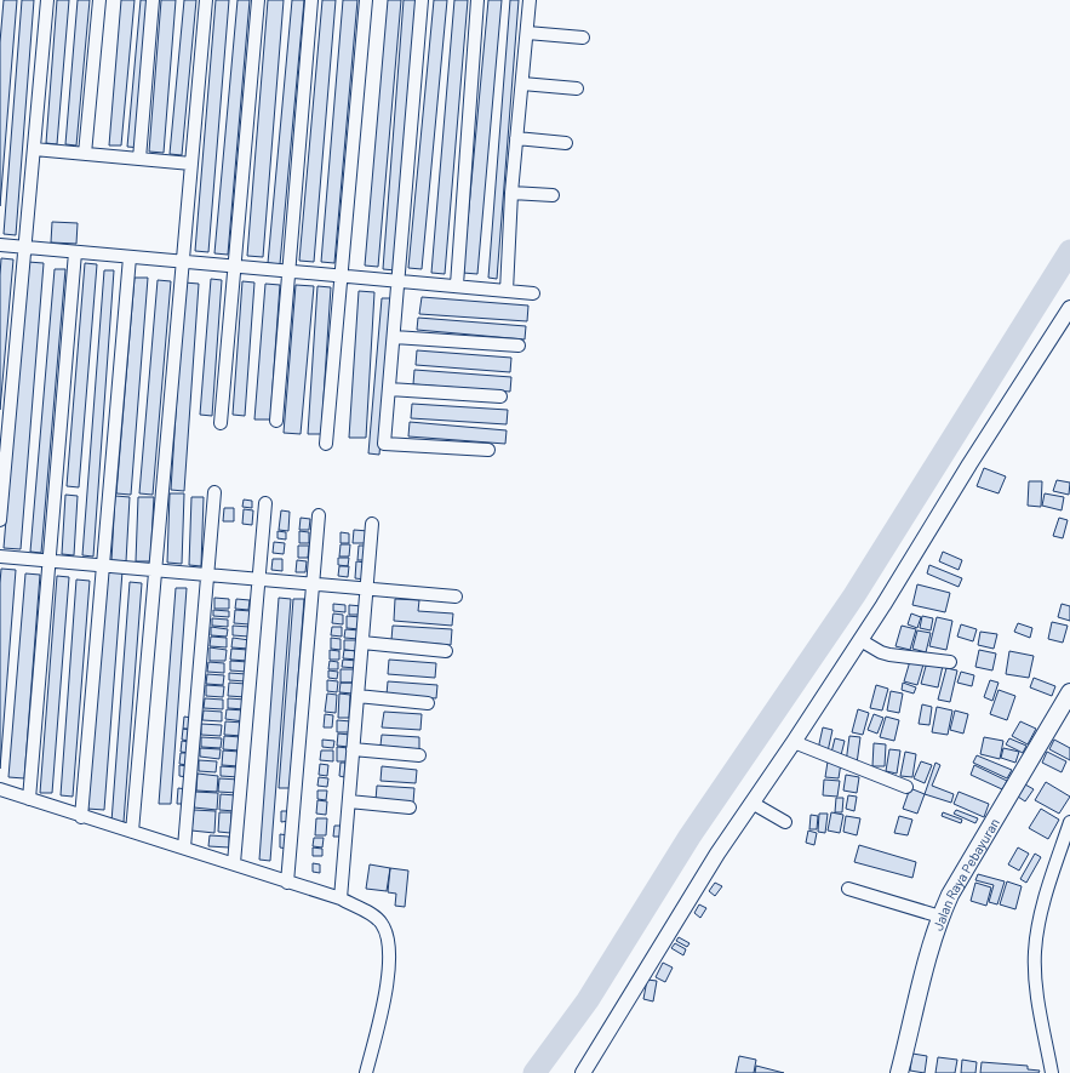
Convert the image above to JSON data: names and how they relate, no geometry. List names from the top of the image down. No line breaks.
{"streets":{"main road":["Jalan Raya Pebayuran"]}}
